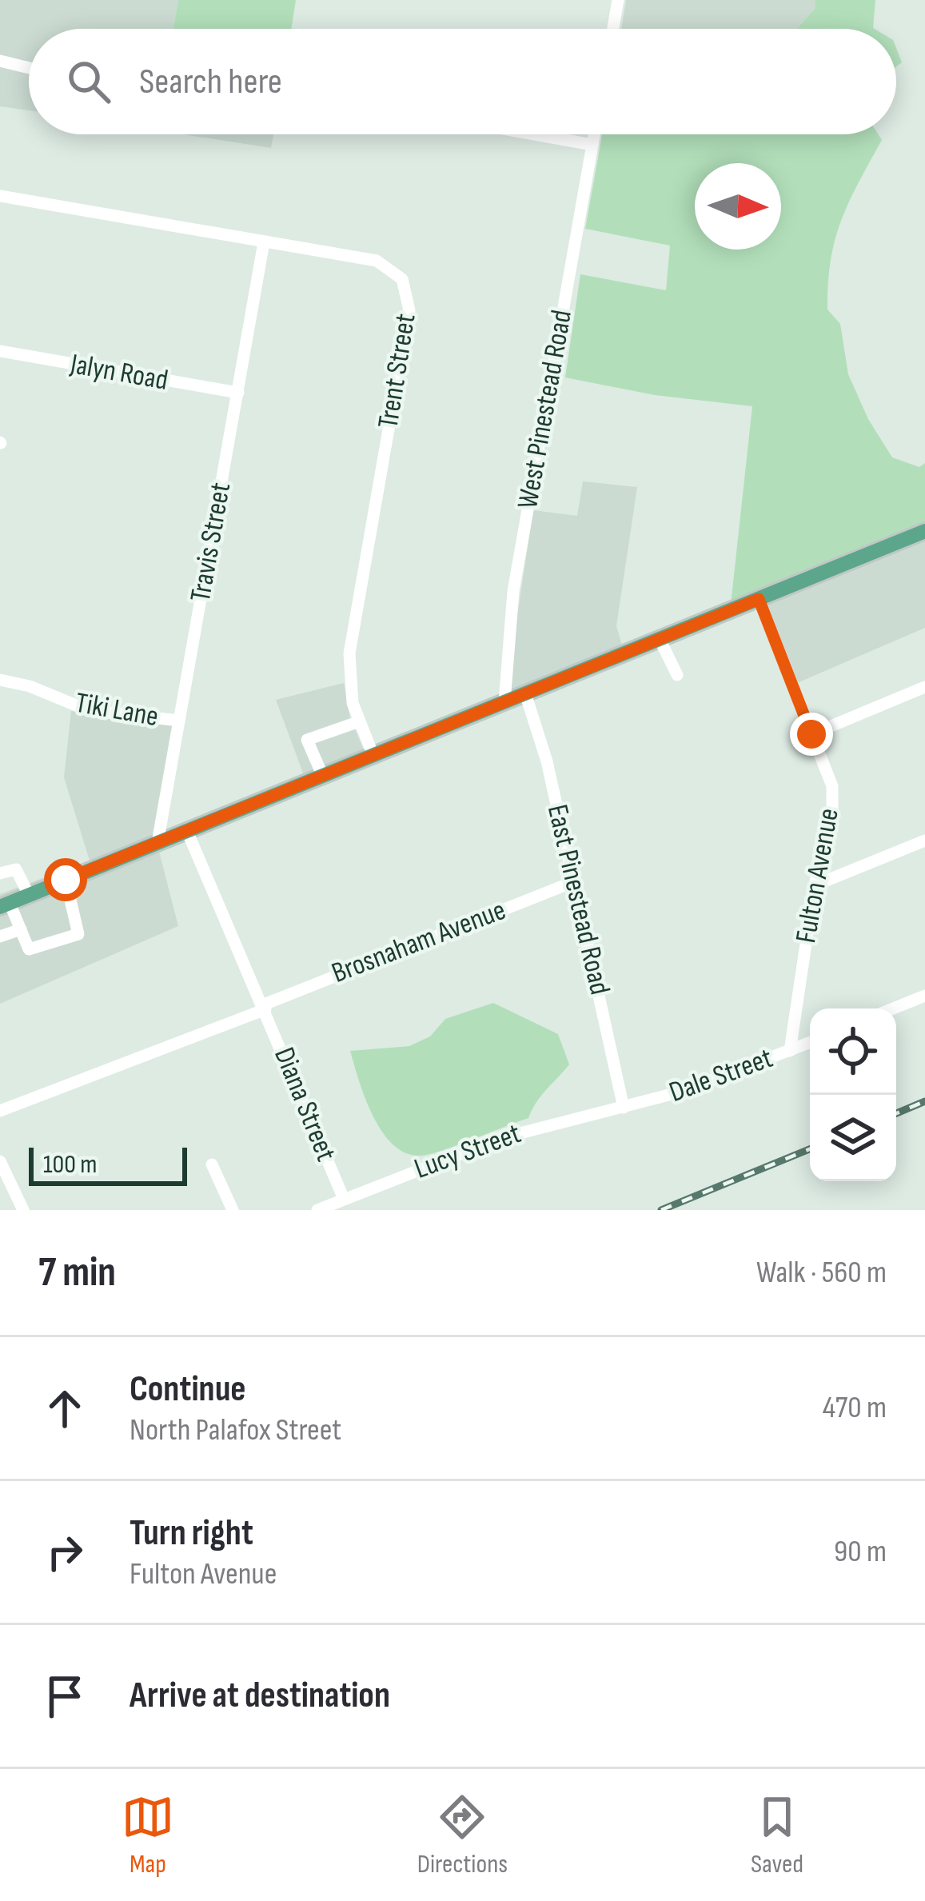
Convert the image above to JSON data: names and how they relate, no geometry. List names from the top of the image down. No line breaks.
{"streets":{"street":["Trent Street","Jalyn Road","West Pinestead Road","Travis Street","Tiki Lane","Fulton Avenue","East Pinestead Road","Brosnaham Avenue","Dale Street","Diana Street","Lucy Street"]},"crossings":[["Trent Street","Travis Street"],["Jalyn Road","Travis Street"],["Travis Street","Tiki Lane"],["Fulton Avenue","Dale Street"],["East Pinestead Road","Brosnaham Avenue"],["East Pinestead Road","Dale Street"],["East Pinestead Road","Lucy Street"],["Brosnaham Avenue","Diana Street"],["Dale Street","Lucy Street"],["Diana Street","Lucy Street"]],"scale_bar":"100 m","north":"right","page":{"search":"Search here","scale":"100 m","heading":["7 min","Walk · 560 m"],"list":[["Continue","North Palafox Street","470 m"],["Turn right","Fulton Avenue","90 m"],"Arrive at destination"],"nav":["Map","Directions","Saved"]}}
